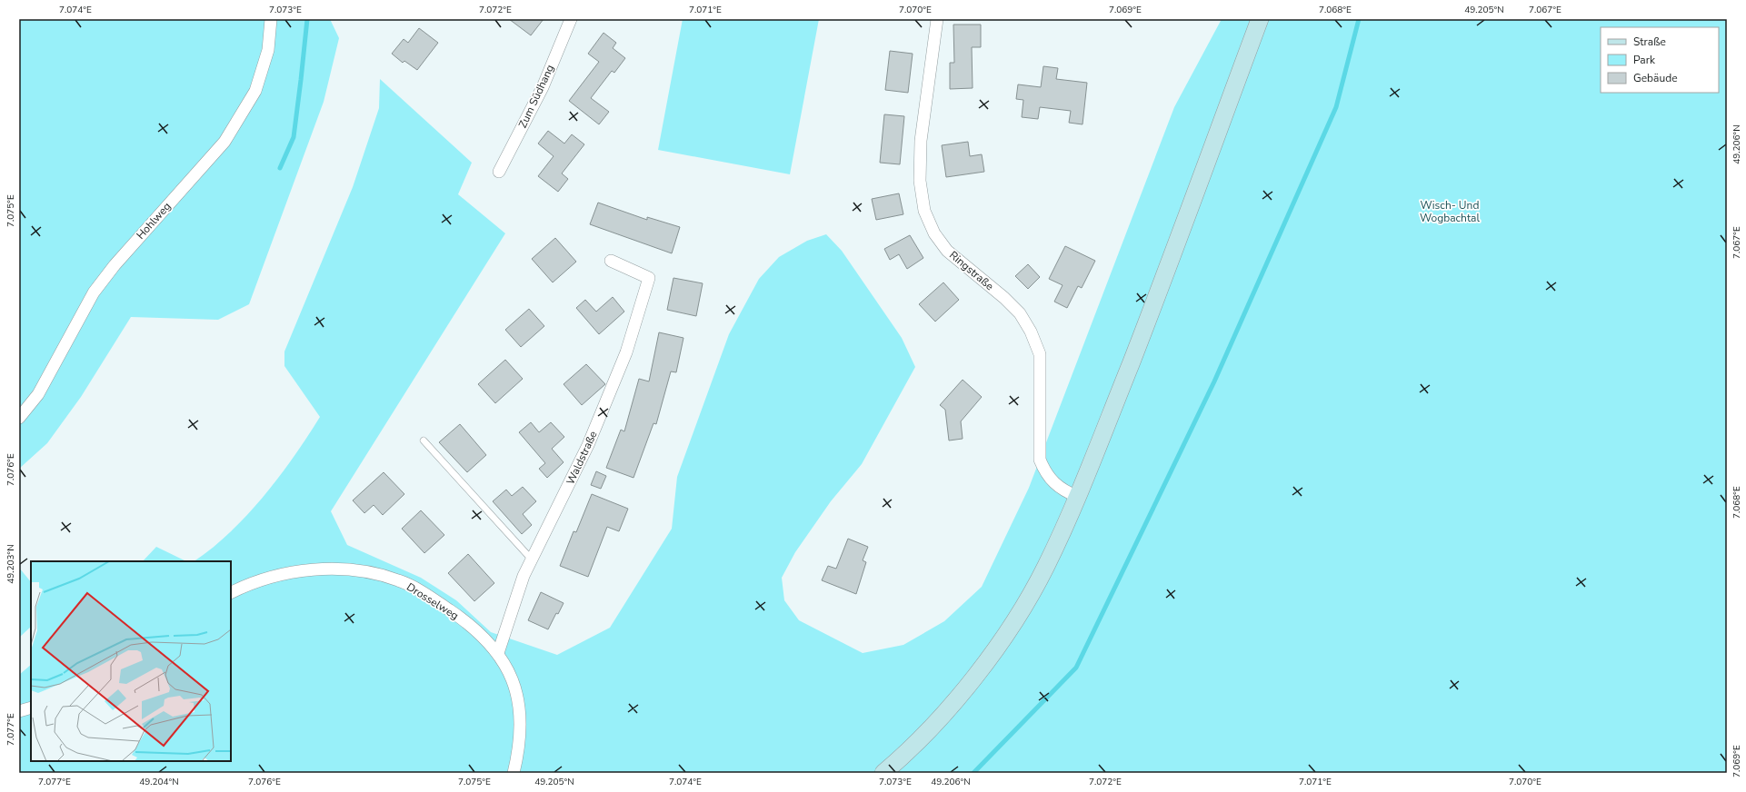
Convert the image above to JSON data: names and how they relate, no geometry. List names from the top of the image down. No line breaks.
{"streets":{"street":["Zum Südhang","Hohlweg","Ringstraße","Waldstraße","Drosselweg"]},"crossings":[["Waldstraße","Drosselweg"]],"parks":["Wisch- Und Wogbachtal"],"legend":["Straße","Park","Gebäude"],"coordinates":["7.074°E","7.073°E","7.072°E","7.071°E","7.070°E","7.069°E","7.068°E","49.205°N","7.067°E","49.206°N","7.075°E","7.076°E","49.203°N","7.077°E","49.204°N"]}
